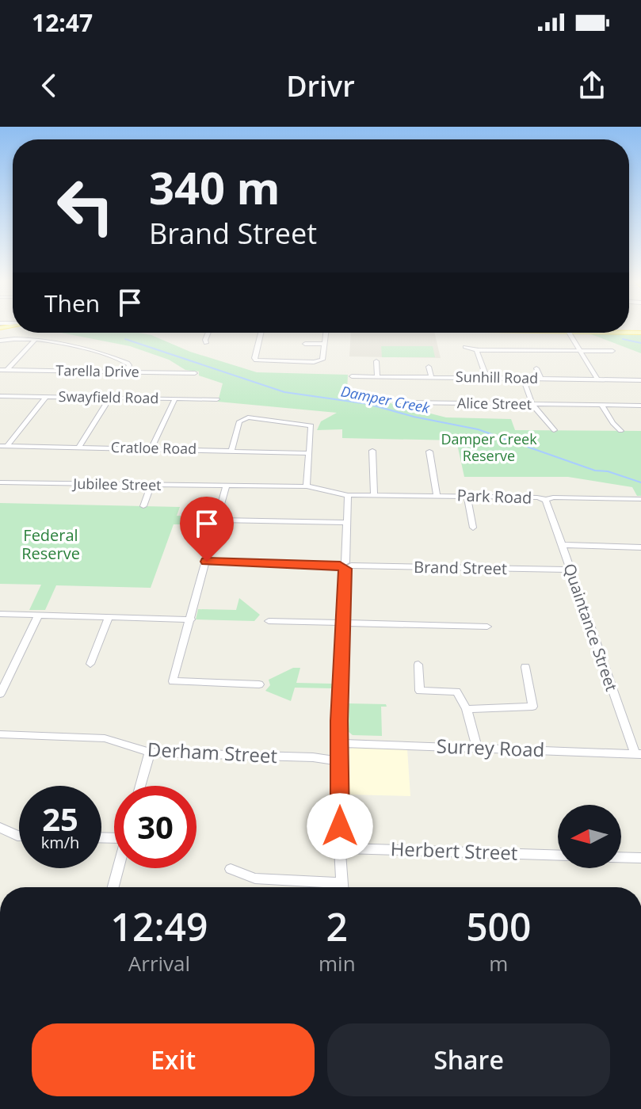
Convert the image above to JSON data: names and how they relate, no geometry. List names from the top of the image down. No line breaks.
{"streets":{"street":["Tarella Drive","Sunhill Road","Swayfield Road","Alice Street","Cratloe Road","Jubilee Street","Park Road","Brand Street","Quaintance Street","Surrey Road","Derham Street","Herbert Street"]},"crossings":[["Jubilee Street","Park Road"],["Park Road","Quaintance Street"],["Brand Street","Quaintance Street"],["Quaintance Street","Surrey Road"],["Surrey Road","Derham Street"]],"water":["Damper Creek"],"parks":["Damper Creek Reserve","Federal Reserve"],"north":"left","page":{"status":"12:47","header":"Drivr","turn":["340 m","Brand Street"],"then":"Then","speed":"25 km/h","limit":"30","eta":["12:49","Arrival","2","min","500","m"],"buttons":["Exit","Share"]}}
